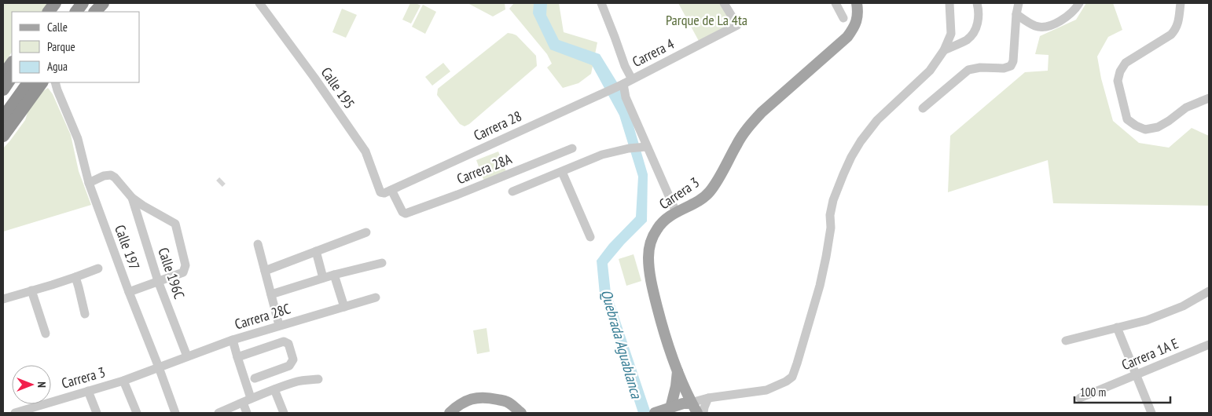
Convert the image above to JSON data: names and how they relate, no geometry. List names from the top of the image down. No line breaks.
{"streets":{"main road":["Carrera 3"],"street":["Carrera 4","Calle 195","Carrera 28","Carrera 28A","Calle 197","Calle 196C","Carrera 28C","Carrera 1A E"]},"crossings":[["Carrera 4","Carrera 28"],["Calle 195","Carrera 28"],["Calle 195","Carrera 28A"],["Carrera 3","Calle 197"],["Carrera 3","Carrera 28C"],["Calle 197","Calle 196C"],["Calle 197","Carrera 28C"],["Calle 196C","Carrera 28C"]],"water":["Quebrada Aguablanca"],"parks":["Parque de La 4ta"],"legend":["Calle","Parque","Agua"],"scale_bar":"100 m","north":"right"}
